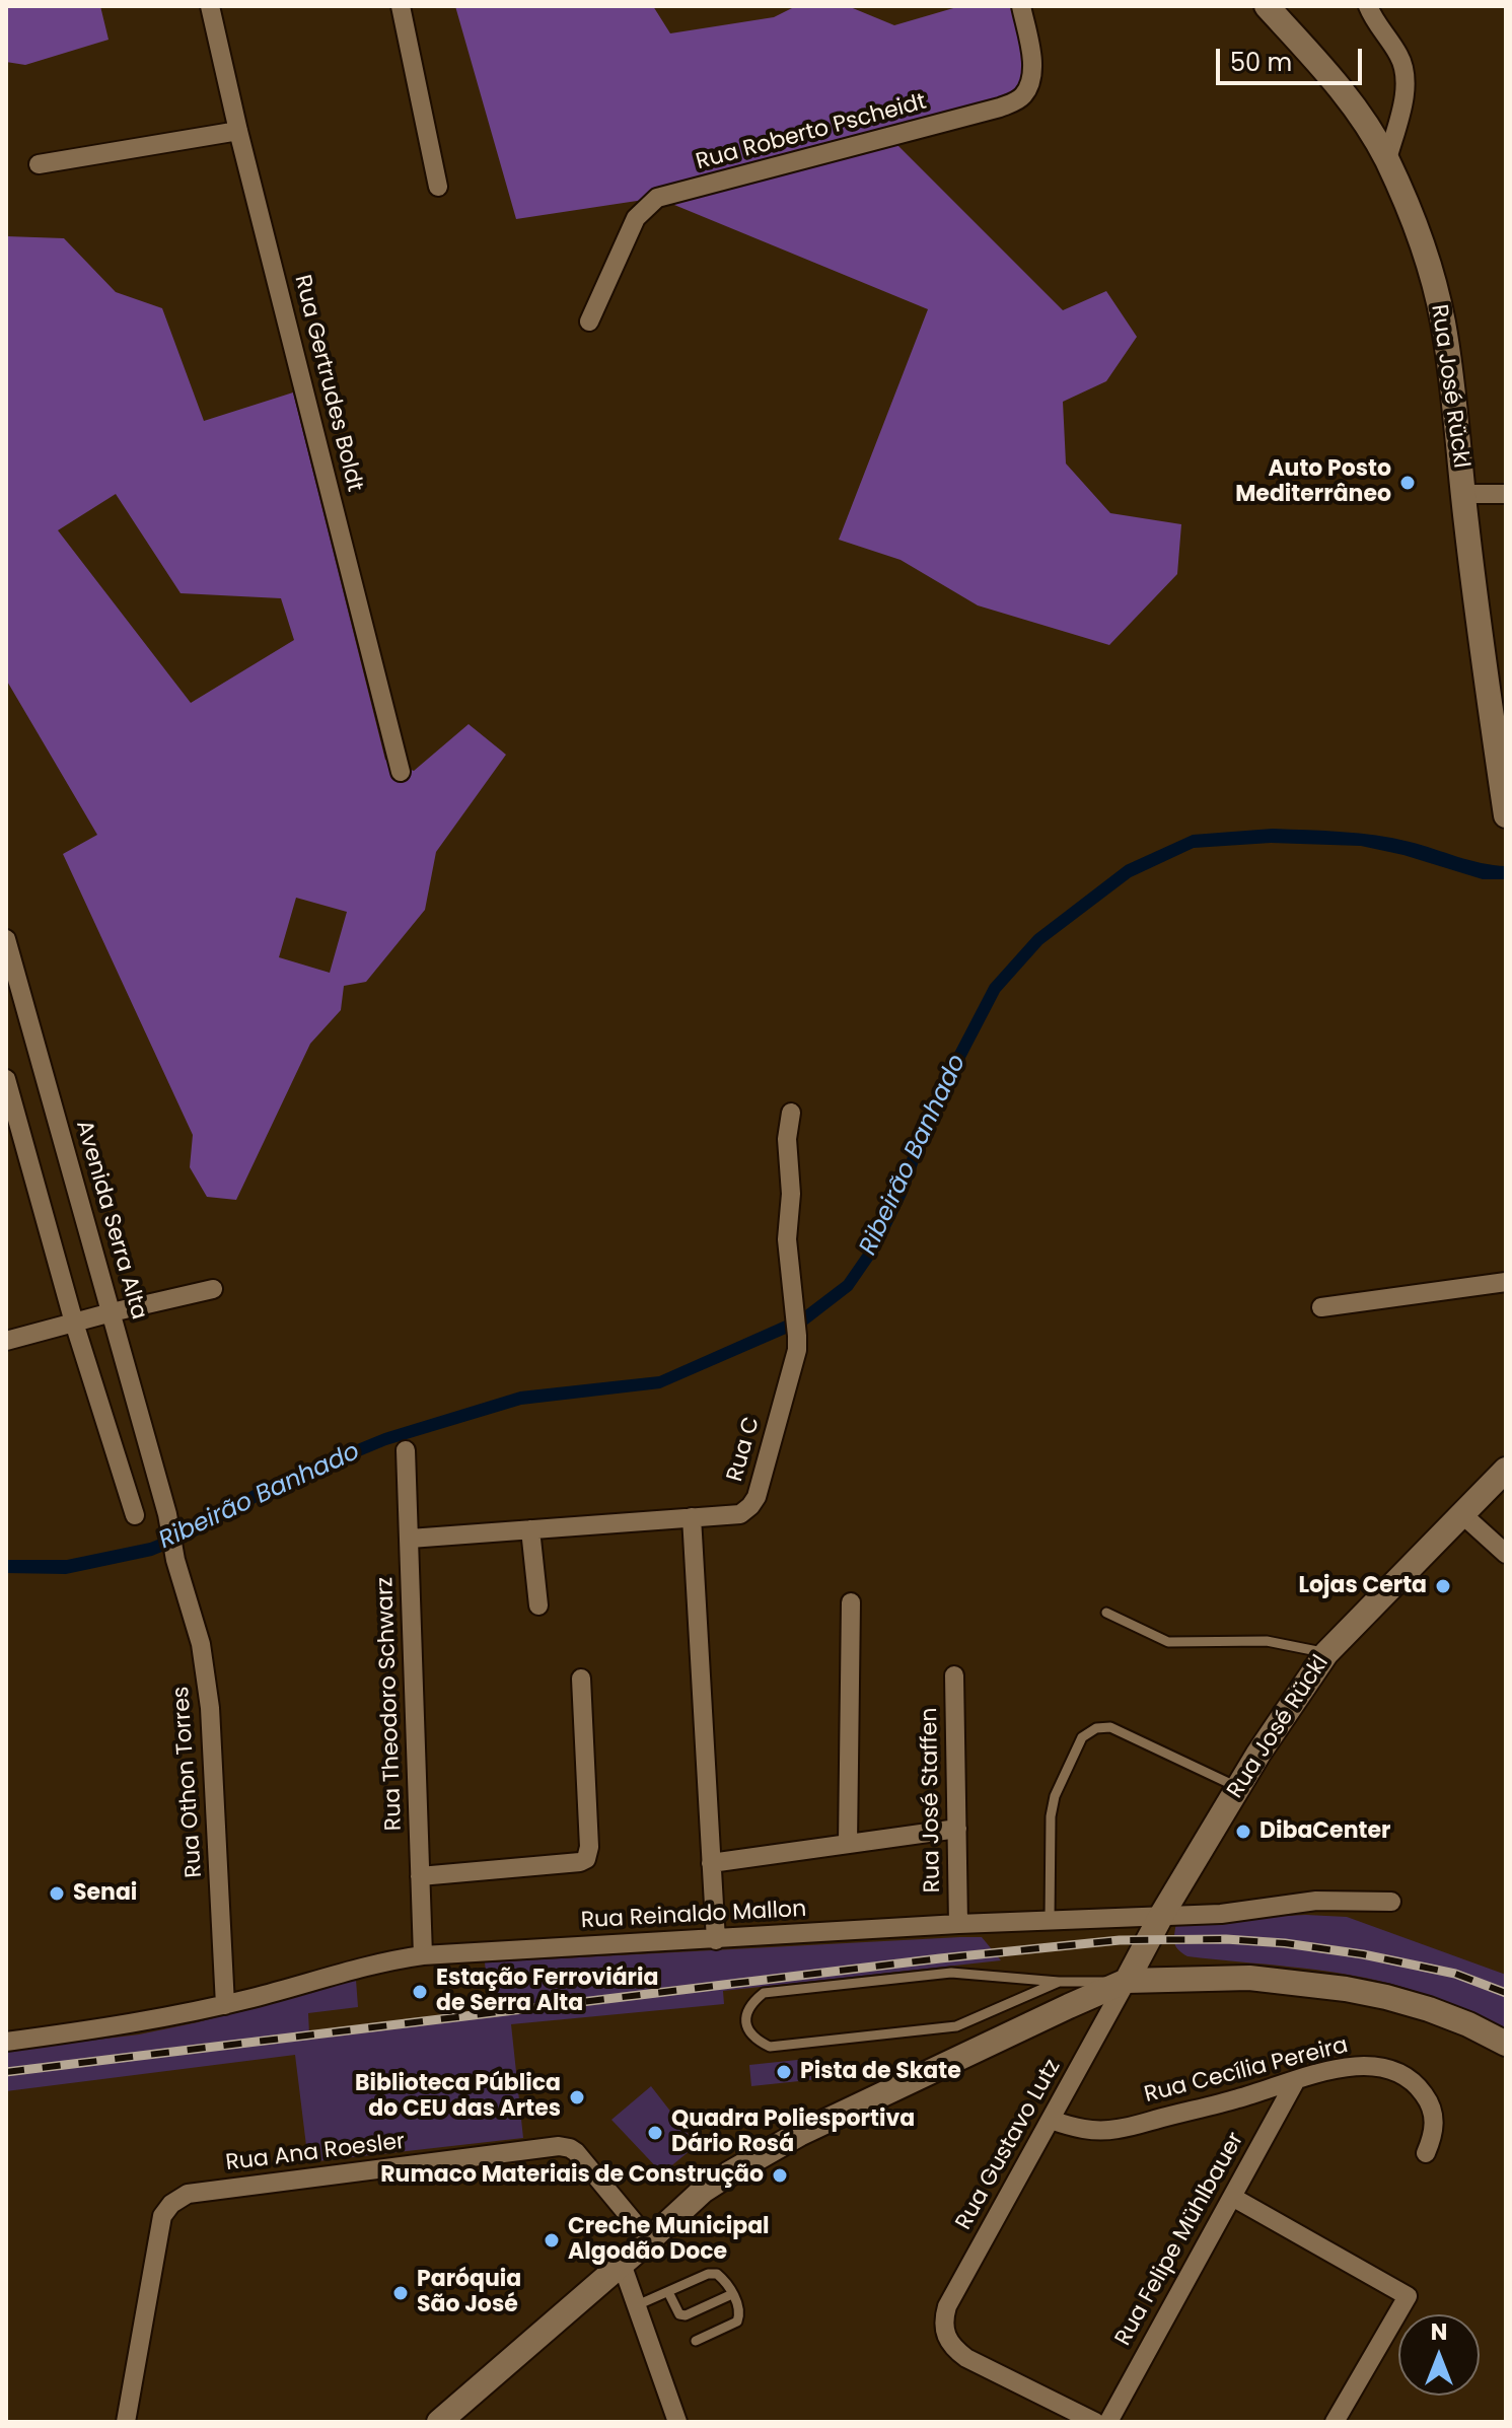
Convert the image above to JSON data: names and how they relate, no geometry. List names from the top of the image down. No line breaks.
{"streets":{"main road":["Rua José Rückl"],"street":["Rua Roberto Pscheidt","Rua Gertrudes Boldt","Avenida Serra Alta","Rua C","Rua Theodoro Schwarz","Rua Othon Torres","Rua José Staffen","Rua Reinaldo Mallon","Rua Cecília Pereira","Rua Gustavo Lutz","Rua Ana Roesler","Rua Felipe Mühlbauer"]},"crossings":[["Rua José Rückl","Rua Reinaldo Mallon"],["Rua José Rückl","Rua Gustavo Lutz"],["Avenida Serra Alta","Rua Othon Torres"],["Rua C","Rua Theodoro Schwarz"],["Rua Theodoro Schwarz","Rua Reinaldo Mallon"],["Rua Othon Torres","Rua Reinaldo Mallon"],["Rua José Staffen","Rua Reinaldo Mallon"],["Rua Cecília Pereira","Rua Gustavo Lutz"],["Rua Cecília Pereira","Rua Felipe Mühlbauer"]],"water":["Ribeirão Banhado"],"places":["Auto Posto Mediterrâneo","Lojas Certa","DibaCenter","Senai","Estação Ferroviária de Serra Alta","Pista de Skate","Biblioteca Pública do CEU das Artes","Quadra Poliesportiva Dário Rosá","Rumaco Materiais de Construção","Creche Municipal Algodão Doce","Paróquia São José"],"scale_bar":"50 m","north":"top"}
